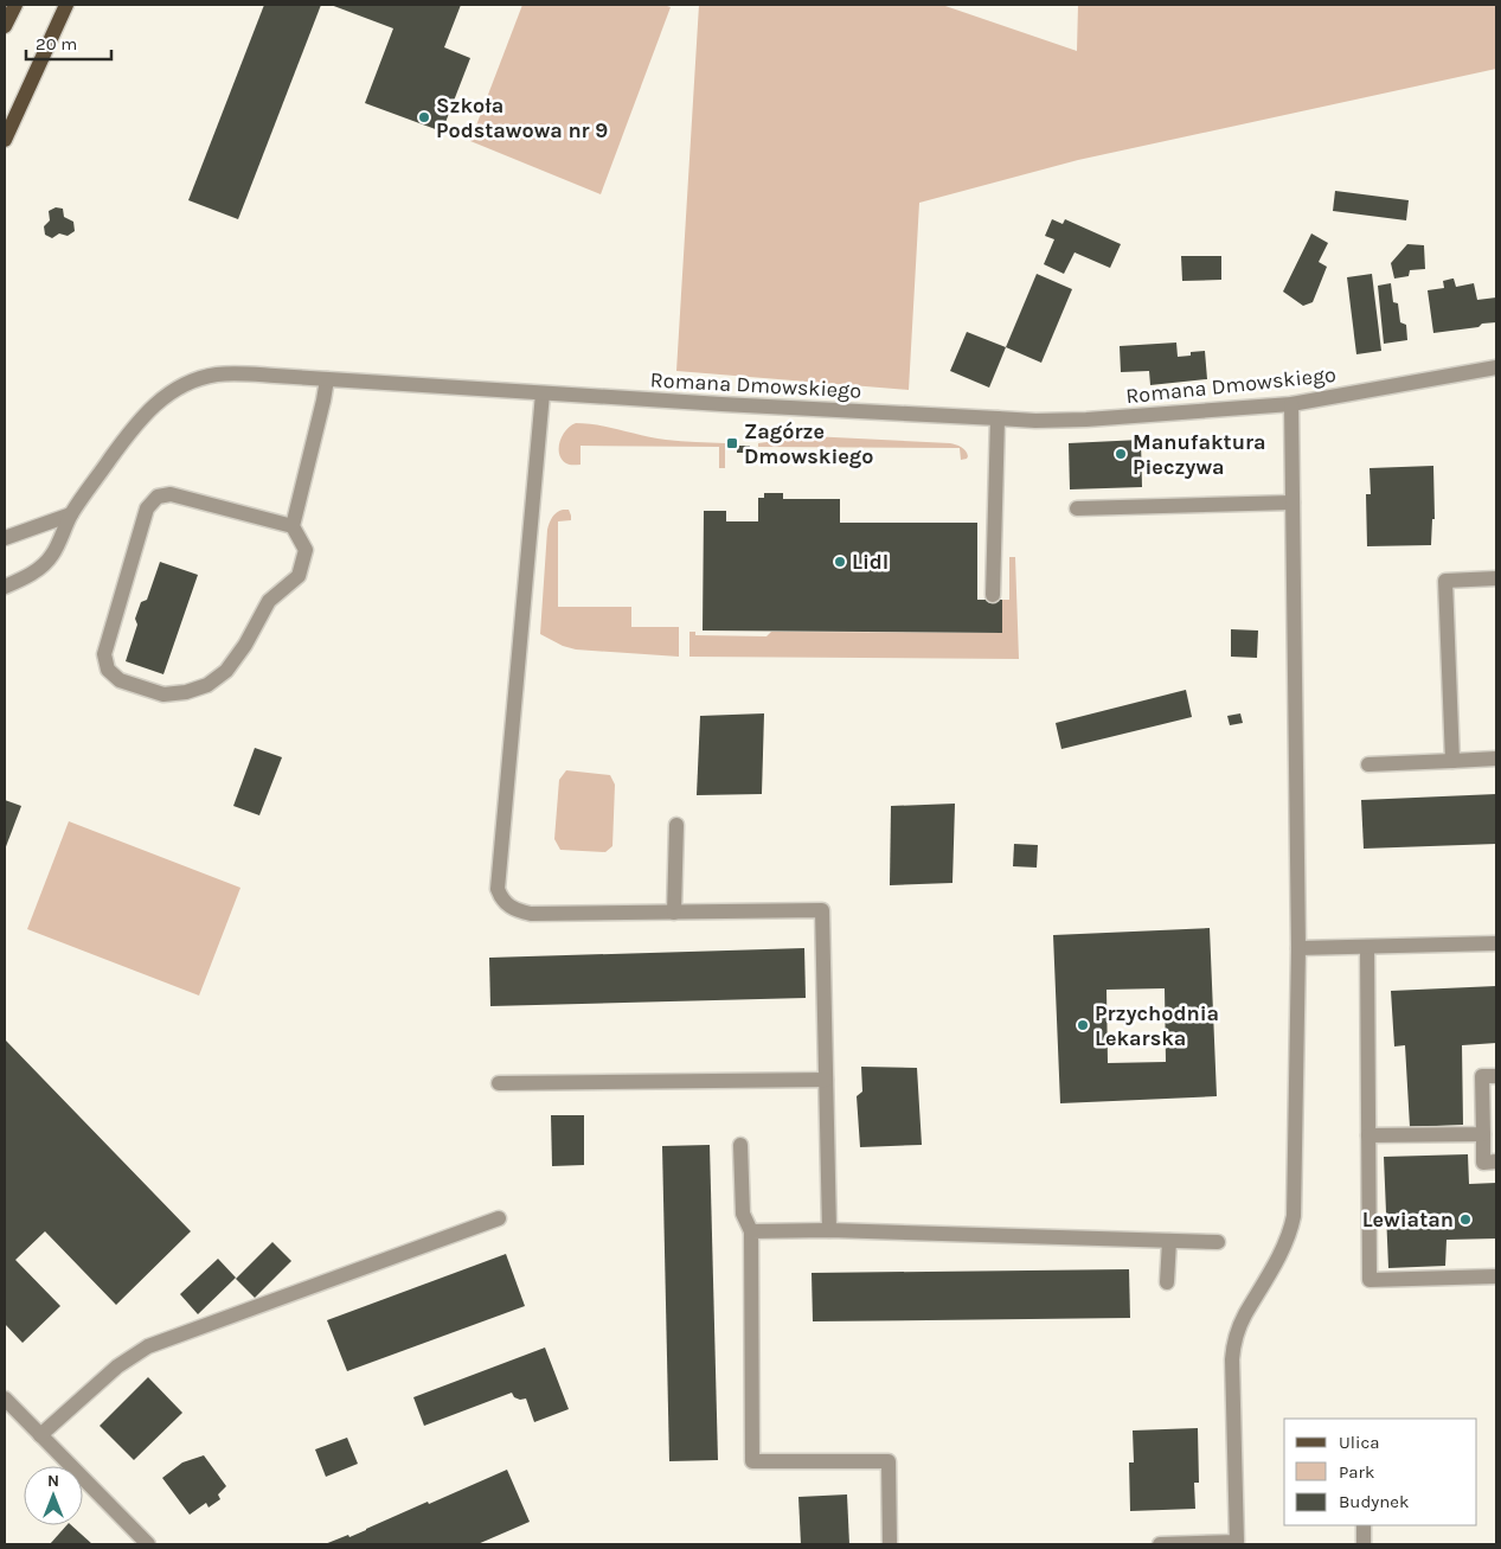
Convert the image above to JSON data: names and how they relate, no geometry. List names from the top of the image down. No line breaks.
{"streets":{"street":["Romana Dmowskiego"]},"places":{"other":["Szkoła Podstawowa nr 9","Manufaktura Pieczywa","Lidl","Przychodnia Lekarska","Lewiatan"],"transit":["Zagórze Dmowskiego"]},"legend":["Ulica","Park","Budynek"],"scale_bar":"20 m","north":"top"}
